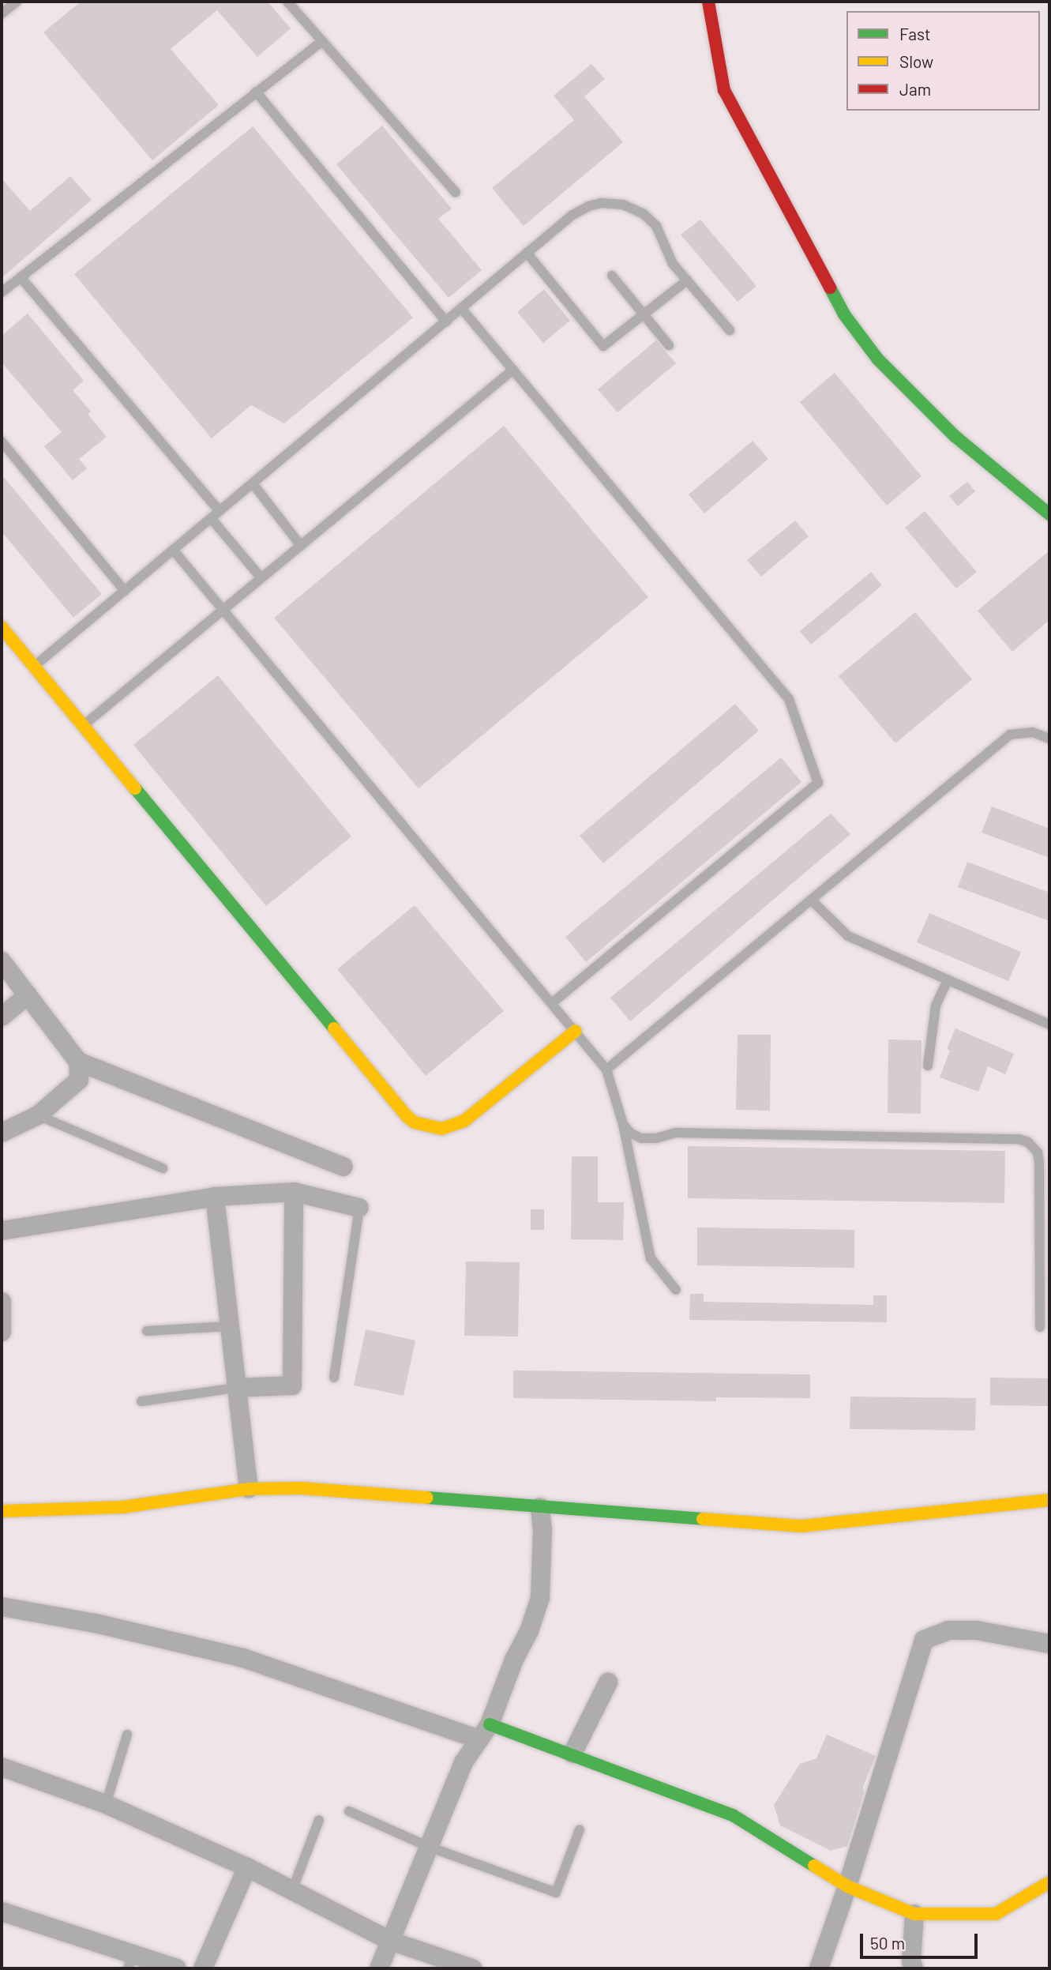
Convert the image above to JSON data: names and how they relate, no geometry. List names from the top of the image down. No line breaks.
{"legend":["Fast","Slow","Jam"],"scale_bar":"50 m"}
